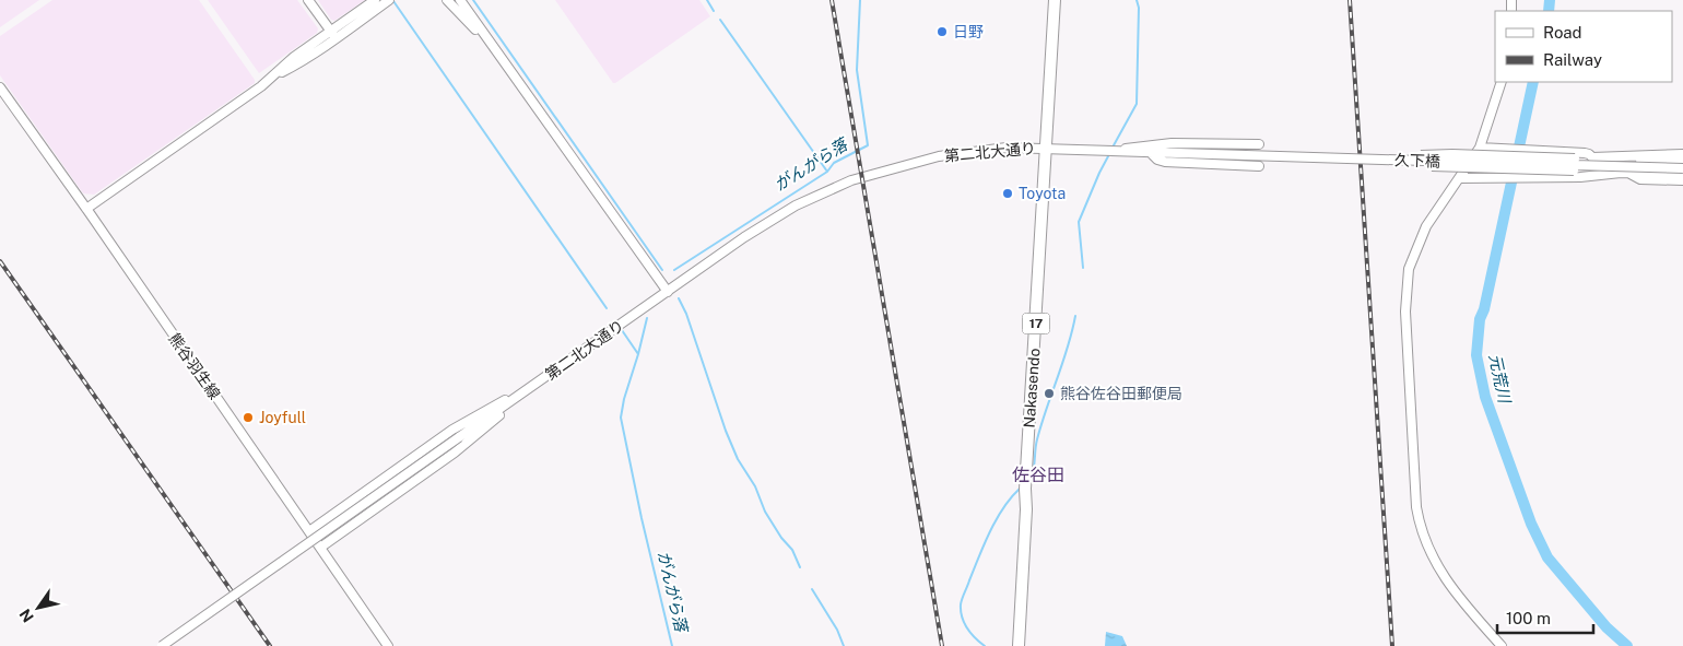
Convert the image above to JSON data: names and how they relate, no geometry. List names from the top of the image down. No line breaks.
{"streets":{"highway":["17","Nakasendo"],"street":["第二北大通り","久下橋","熊谷羽生線"]},"crossings":[["第二北大通り","久下橋"],["第二北大通り","Nakasendo"]],"districts":["佐谷田"],"water":["がんがら落","元荒川"],"places":["日野","Toyota","熊谷佐谷田郵便局","Joyfull"],"legend":["Road","Railway"],"scale_bar":"100 m","north":"bottom left"}
